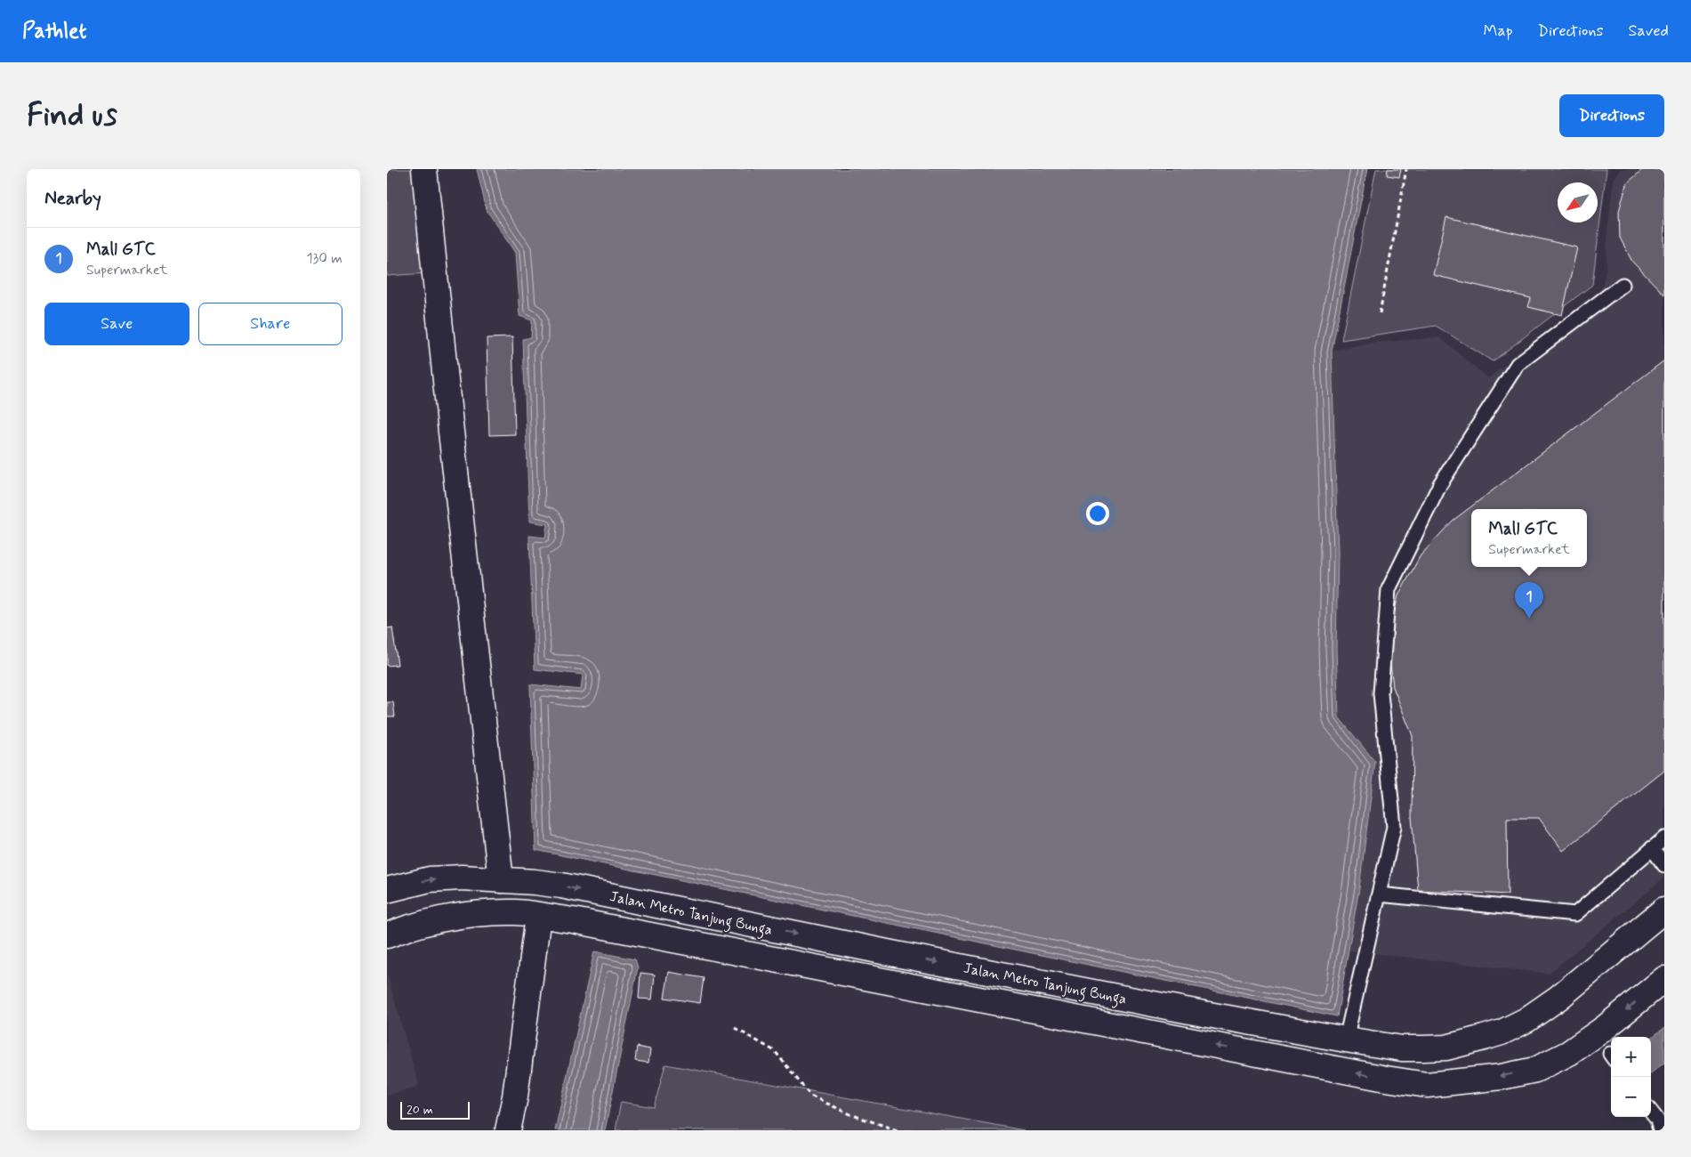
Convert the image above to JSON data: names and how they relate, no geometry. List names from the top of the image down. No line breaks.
{"streets":{"main road":["Jalan Metro Tanjung Bunga"]},"scale_bar":"20 m","north":"bottom left","page":{"header":"Pathlet","nav":["Map","Directions","Saved"],"buttons":["Directions",["Save","Share"]],"title":"Find us","heading":"Nearby","list":[{"mark":"1","name":"Mall GTC","note":"Supermarket","value":"130 m"}],"popup":["Mall GTC","Supermarket"],"pins":"1","map_buttons":["+","−"],"scale":"20 m"}}
